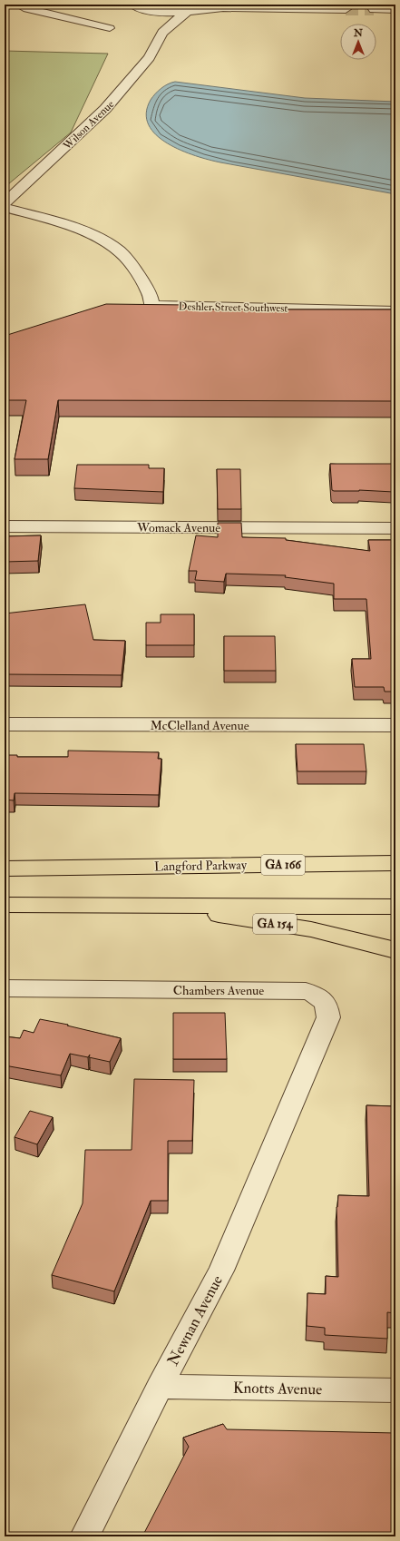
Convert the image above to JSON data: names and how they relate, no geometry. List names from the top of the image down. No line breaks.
{"streets":{"highway":["GA 166","Langford Parkway","GA 154"],"street":["Wilson Avenue","Deshler Street Southwest","Womack Avenue","McClelland Avenue","Chambers Avenue","Newnan Avenue","Knotts Avenue"]},"crossings":[["Chambers Avenue","Newnan Avenue"],["Newnan Avenue","Knotts Avenue"]],"north":"top"}
